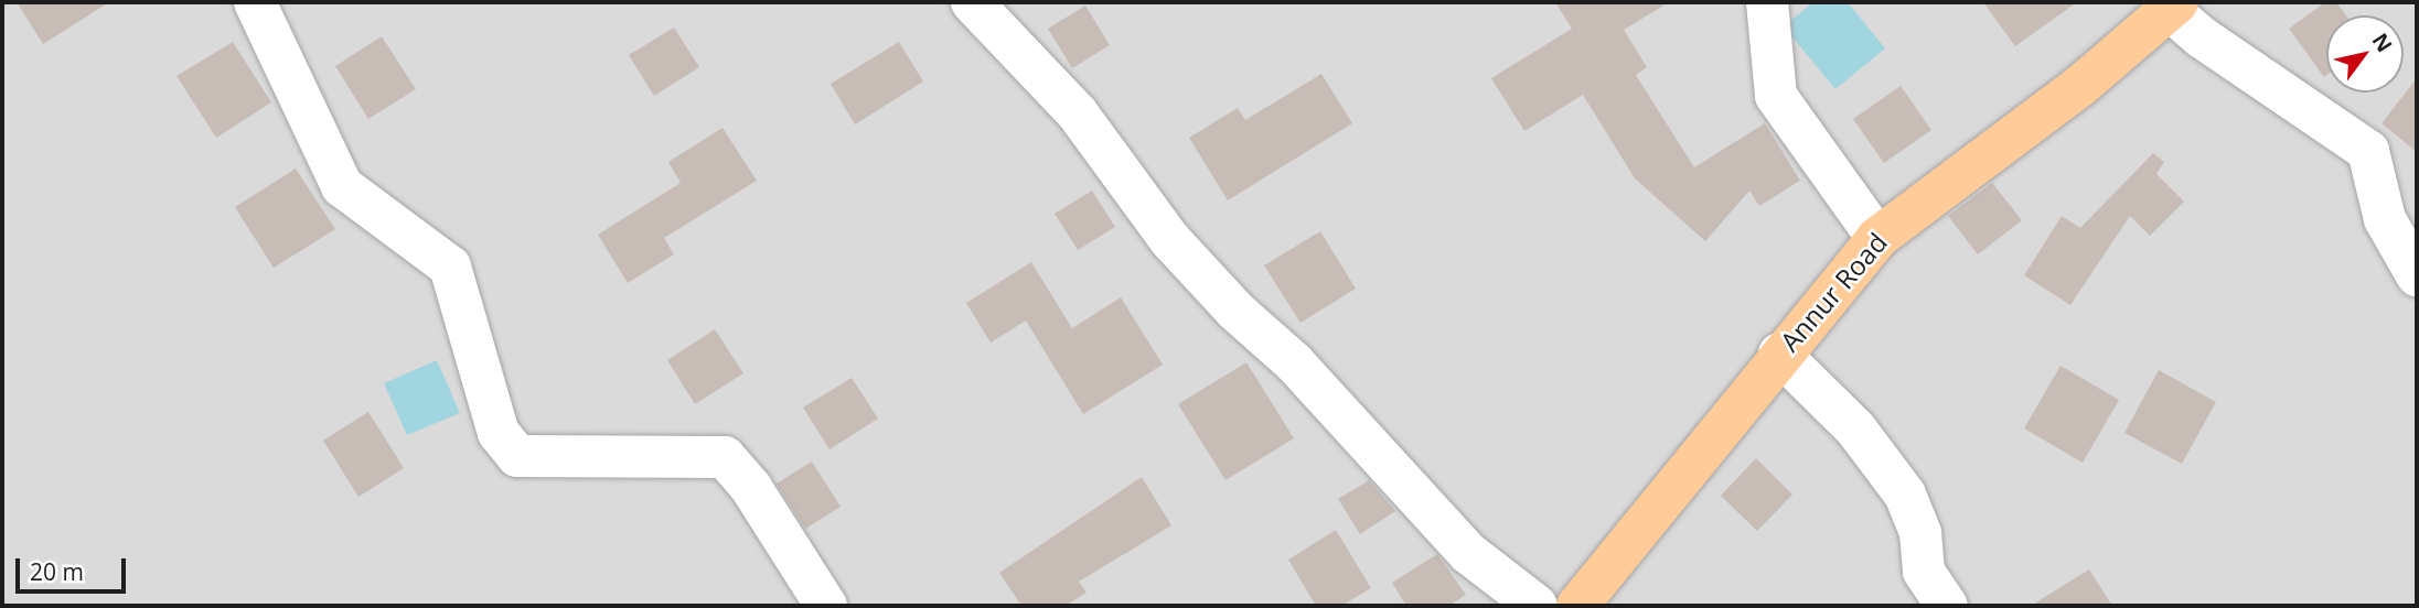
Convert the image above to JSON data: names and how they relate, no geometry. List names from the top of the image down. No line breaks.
{"streets":{"main road":["Annur Road"]},"scale_bar":"20 m","north":"top right"}
